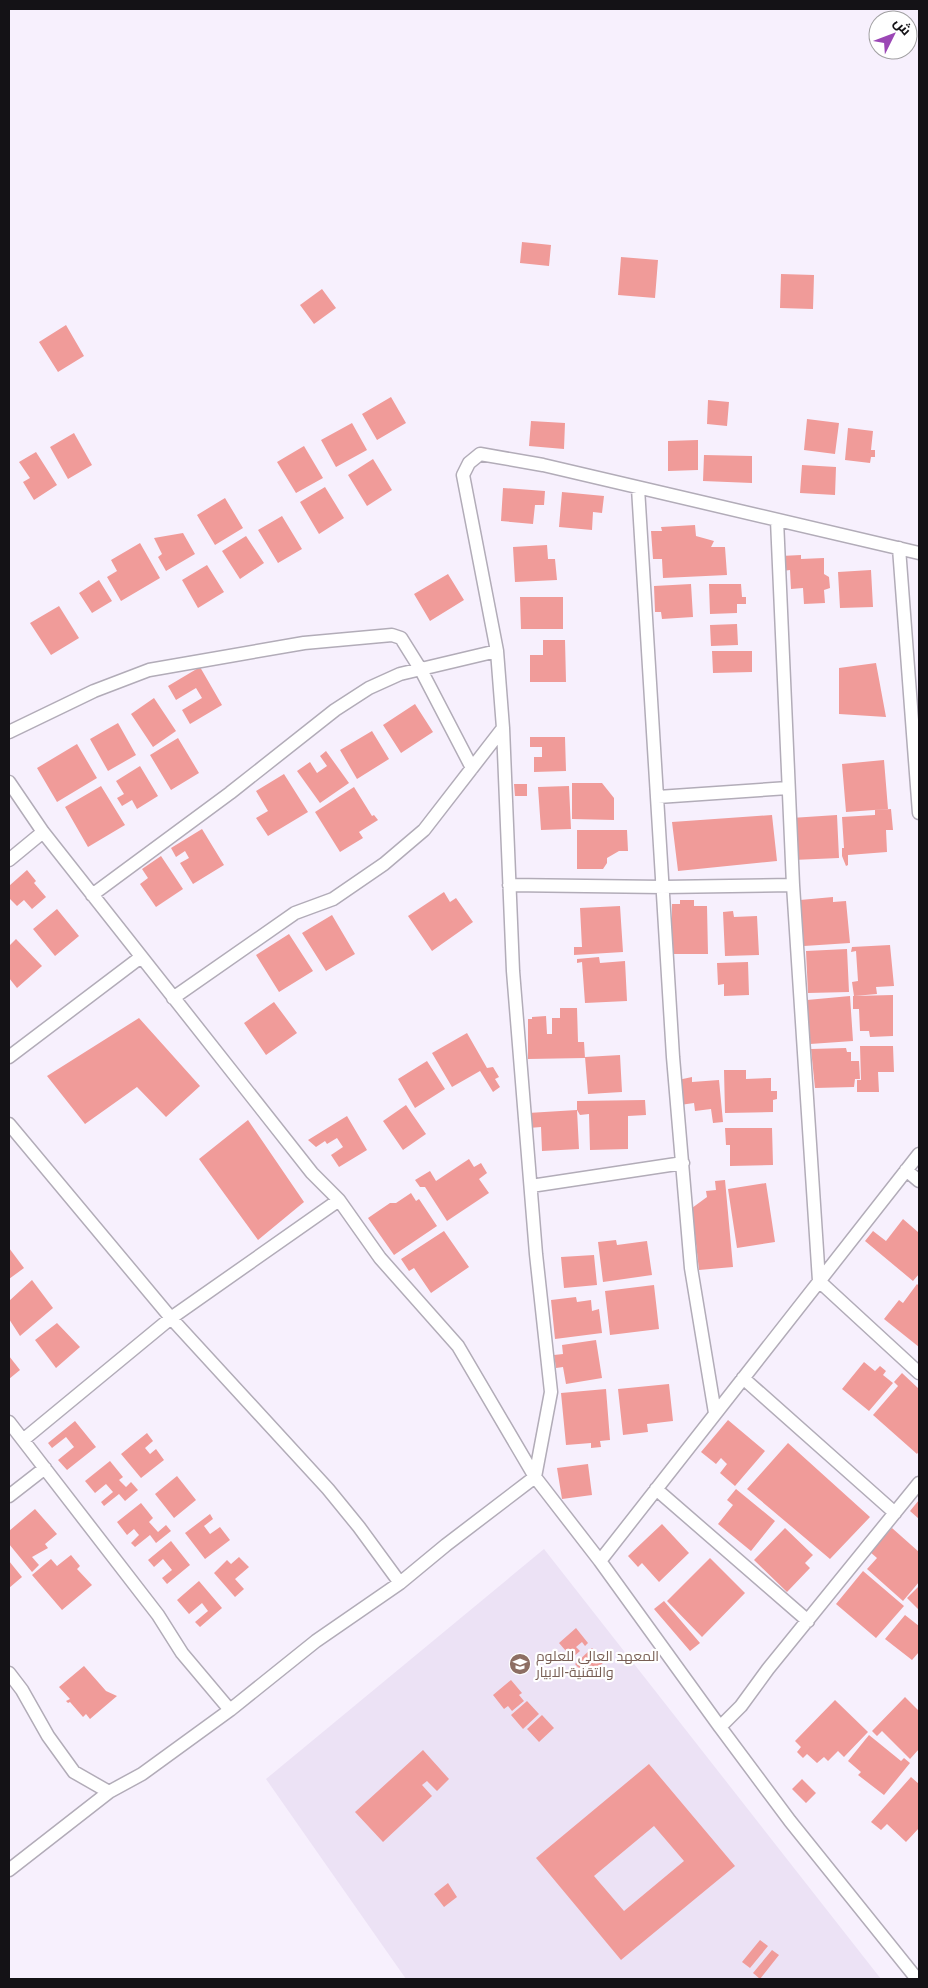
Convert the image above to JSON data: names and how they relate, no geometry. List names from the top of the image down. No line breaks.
{"places":{"school or university":["المعهد العالي للعلوم والتقنية-الابيار"]},"north":"top right"}
